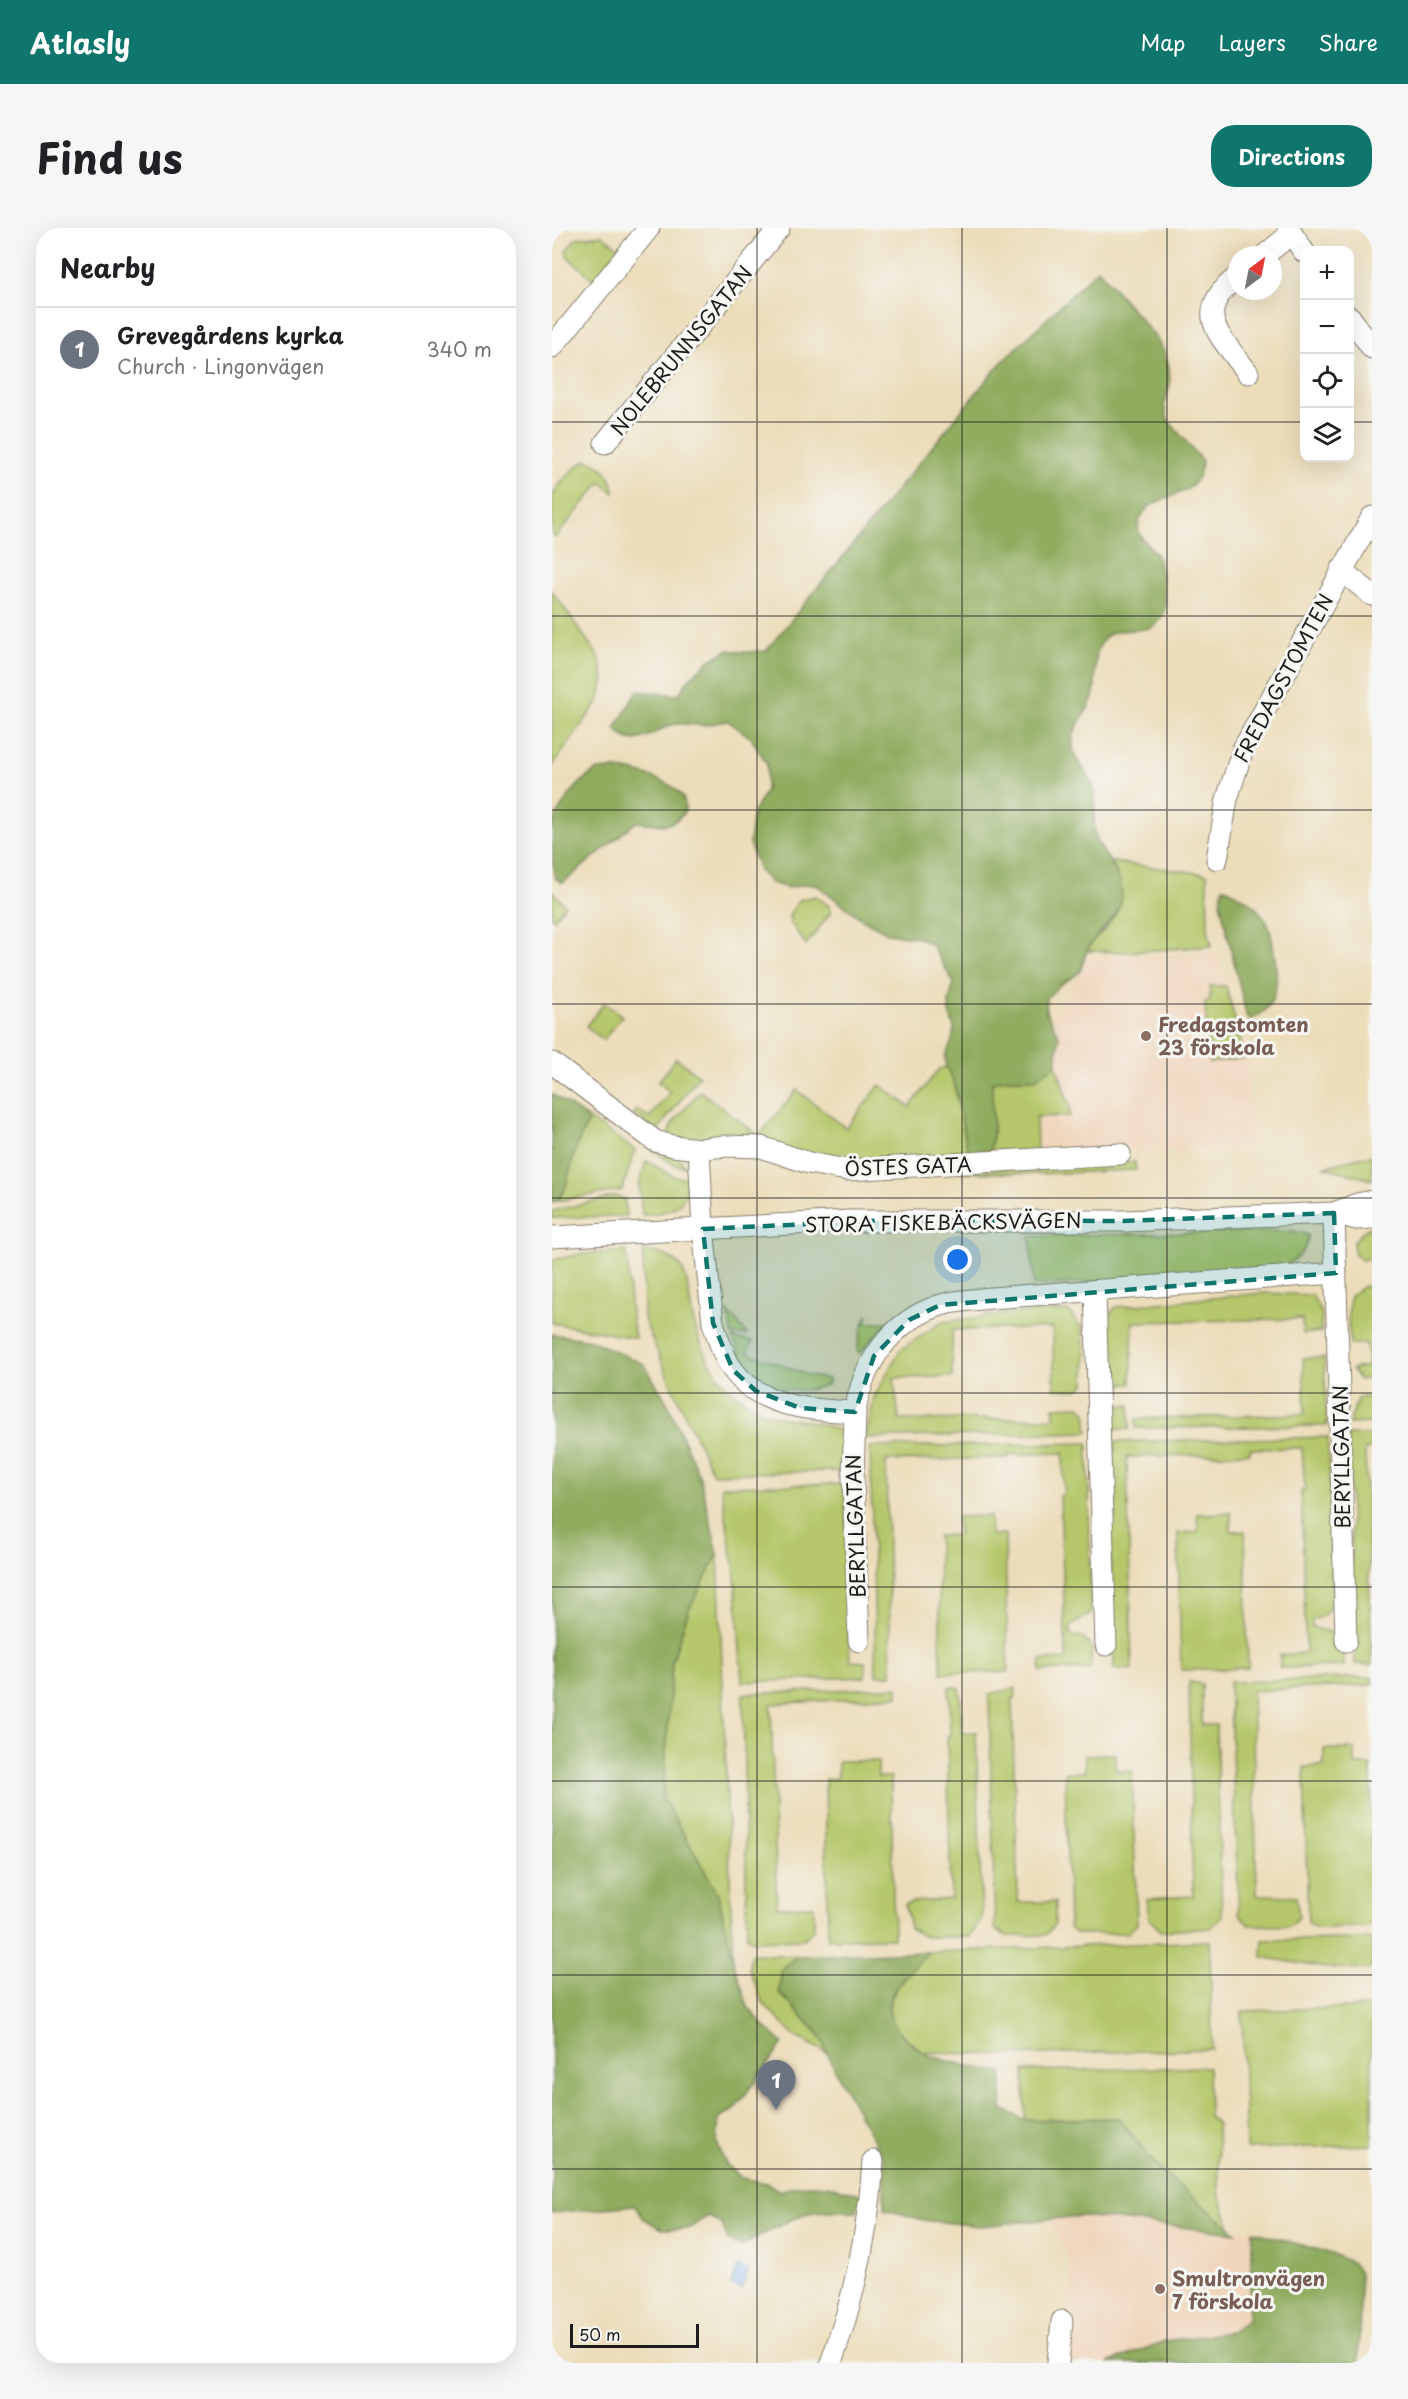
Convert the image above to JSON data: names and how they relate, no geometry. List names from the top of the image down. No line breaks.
{"streets":{"street":["NOLEBRUNNSGATAN","FREDAGSTOMTEN","ÖSTES GATA","STORA FISKEBÄCKSVÄGEN","BERYLLGATAN"]},"crossings":[["STORA FISKEBÄCKSVÄGEN","BERYLLGATAN"]],"places":["Fredagstomten 23 förskola","Smultronvägen 7 förskola"],"scale_bar":"50 m","north":"top right","page":{"header":"Atlasly","nav":["Map","Layers","Share"],"title":"Find us","buttons":"Directions","heading":"Nearby","map_buttons":["+","−"],"list":[{"mark":"1","name":"Grevegårdens kyrka","note":"Church · Lingonvägen","value":"340 m"}],"pins":"1","scale":"50 m"}}
